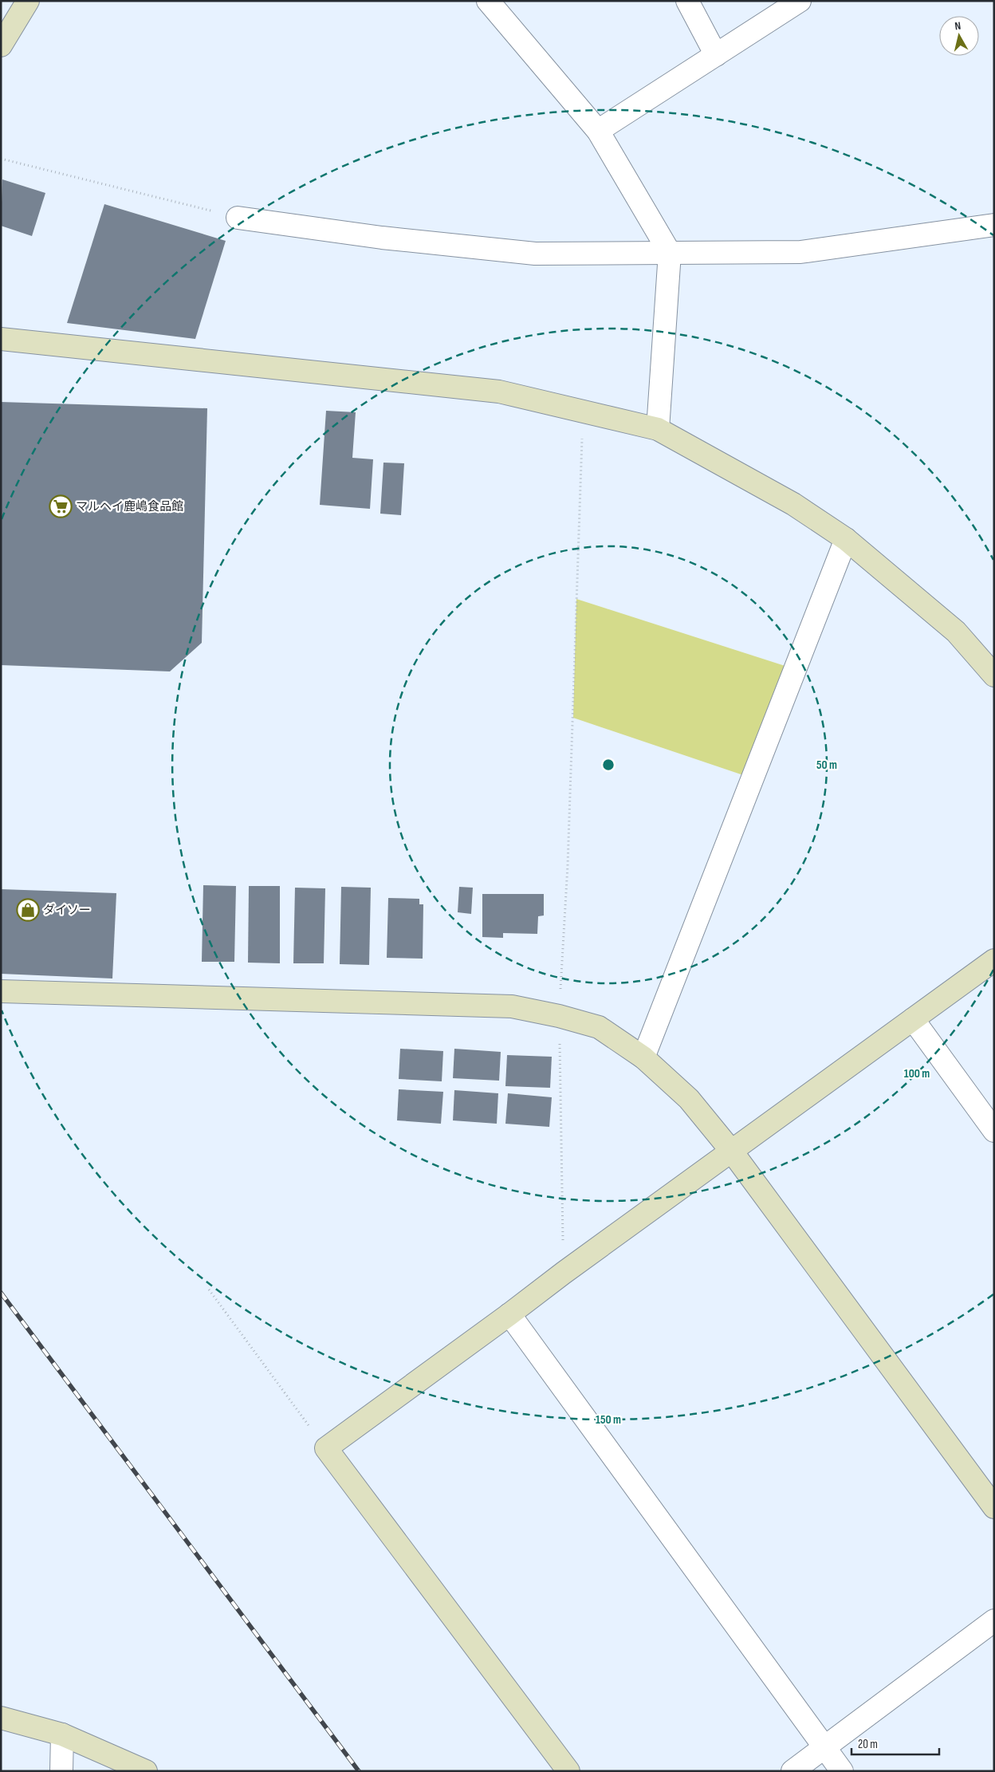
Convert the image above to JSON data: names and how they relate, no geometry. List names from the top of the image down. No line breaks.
{"places":{"supermarket":["マルヘイ鹿嶋食品館"],"shop":["ダイソー"]},"scale_bar":"20 m","north":"top","rings":["50 m","100 m","150 m"]}
